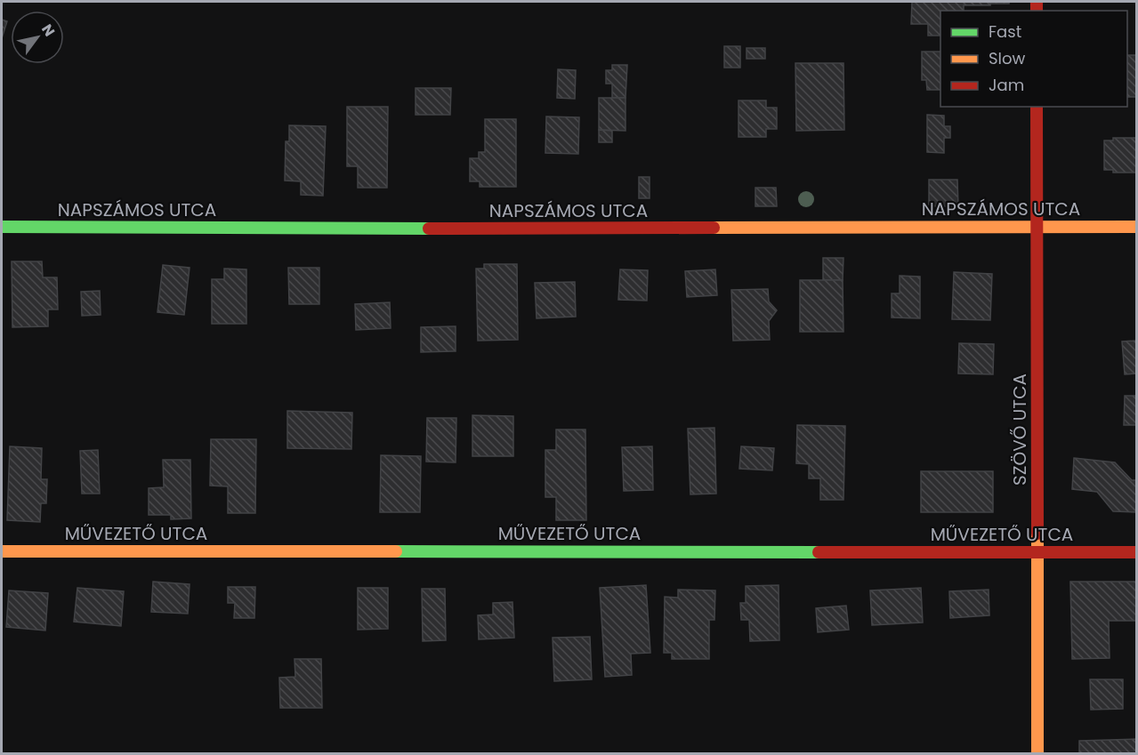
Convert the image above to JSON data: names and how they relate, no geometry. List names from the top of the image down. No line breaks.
{"streets":{"street":["NAPSZÁMOS UTCA","SZÖVŐ UTCA","MŰVEZETŐ UTCA"]},"crossings":[["NAPSZÁMOS UTCA","SZÖVŐ UTCA"],["SZÖVŐ UTCA","MŰVEZETŐ UTCA"]],"legend":["Fast","Slow","Jam"],"north":"top right"}
